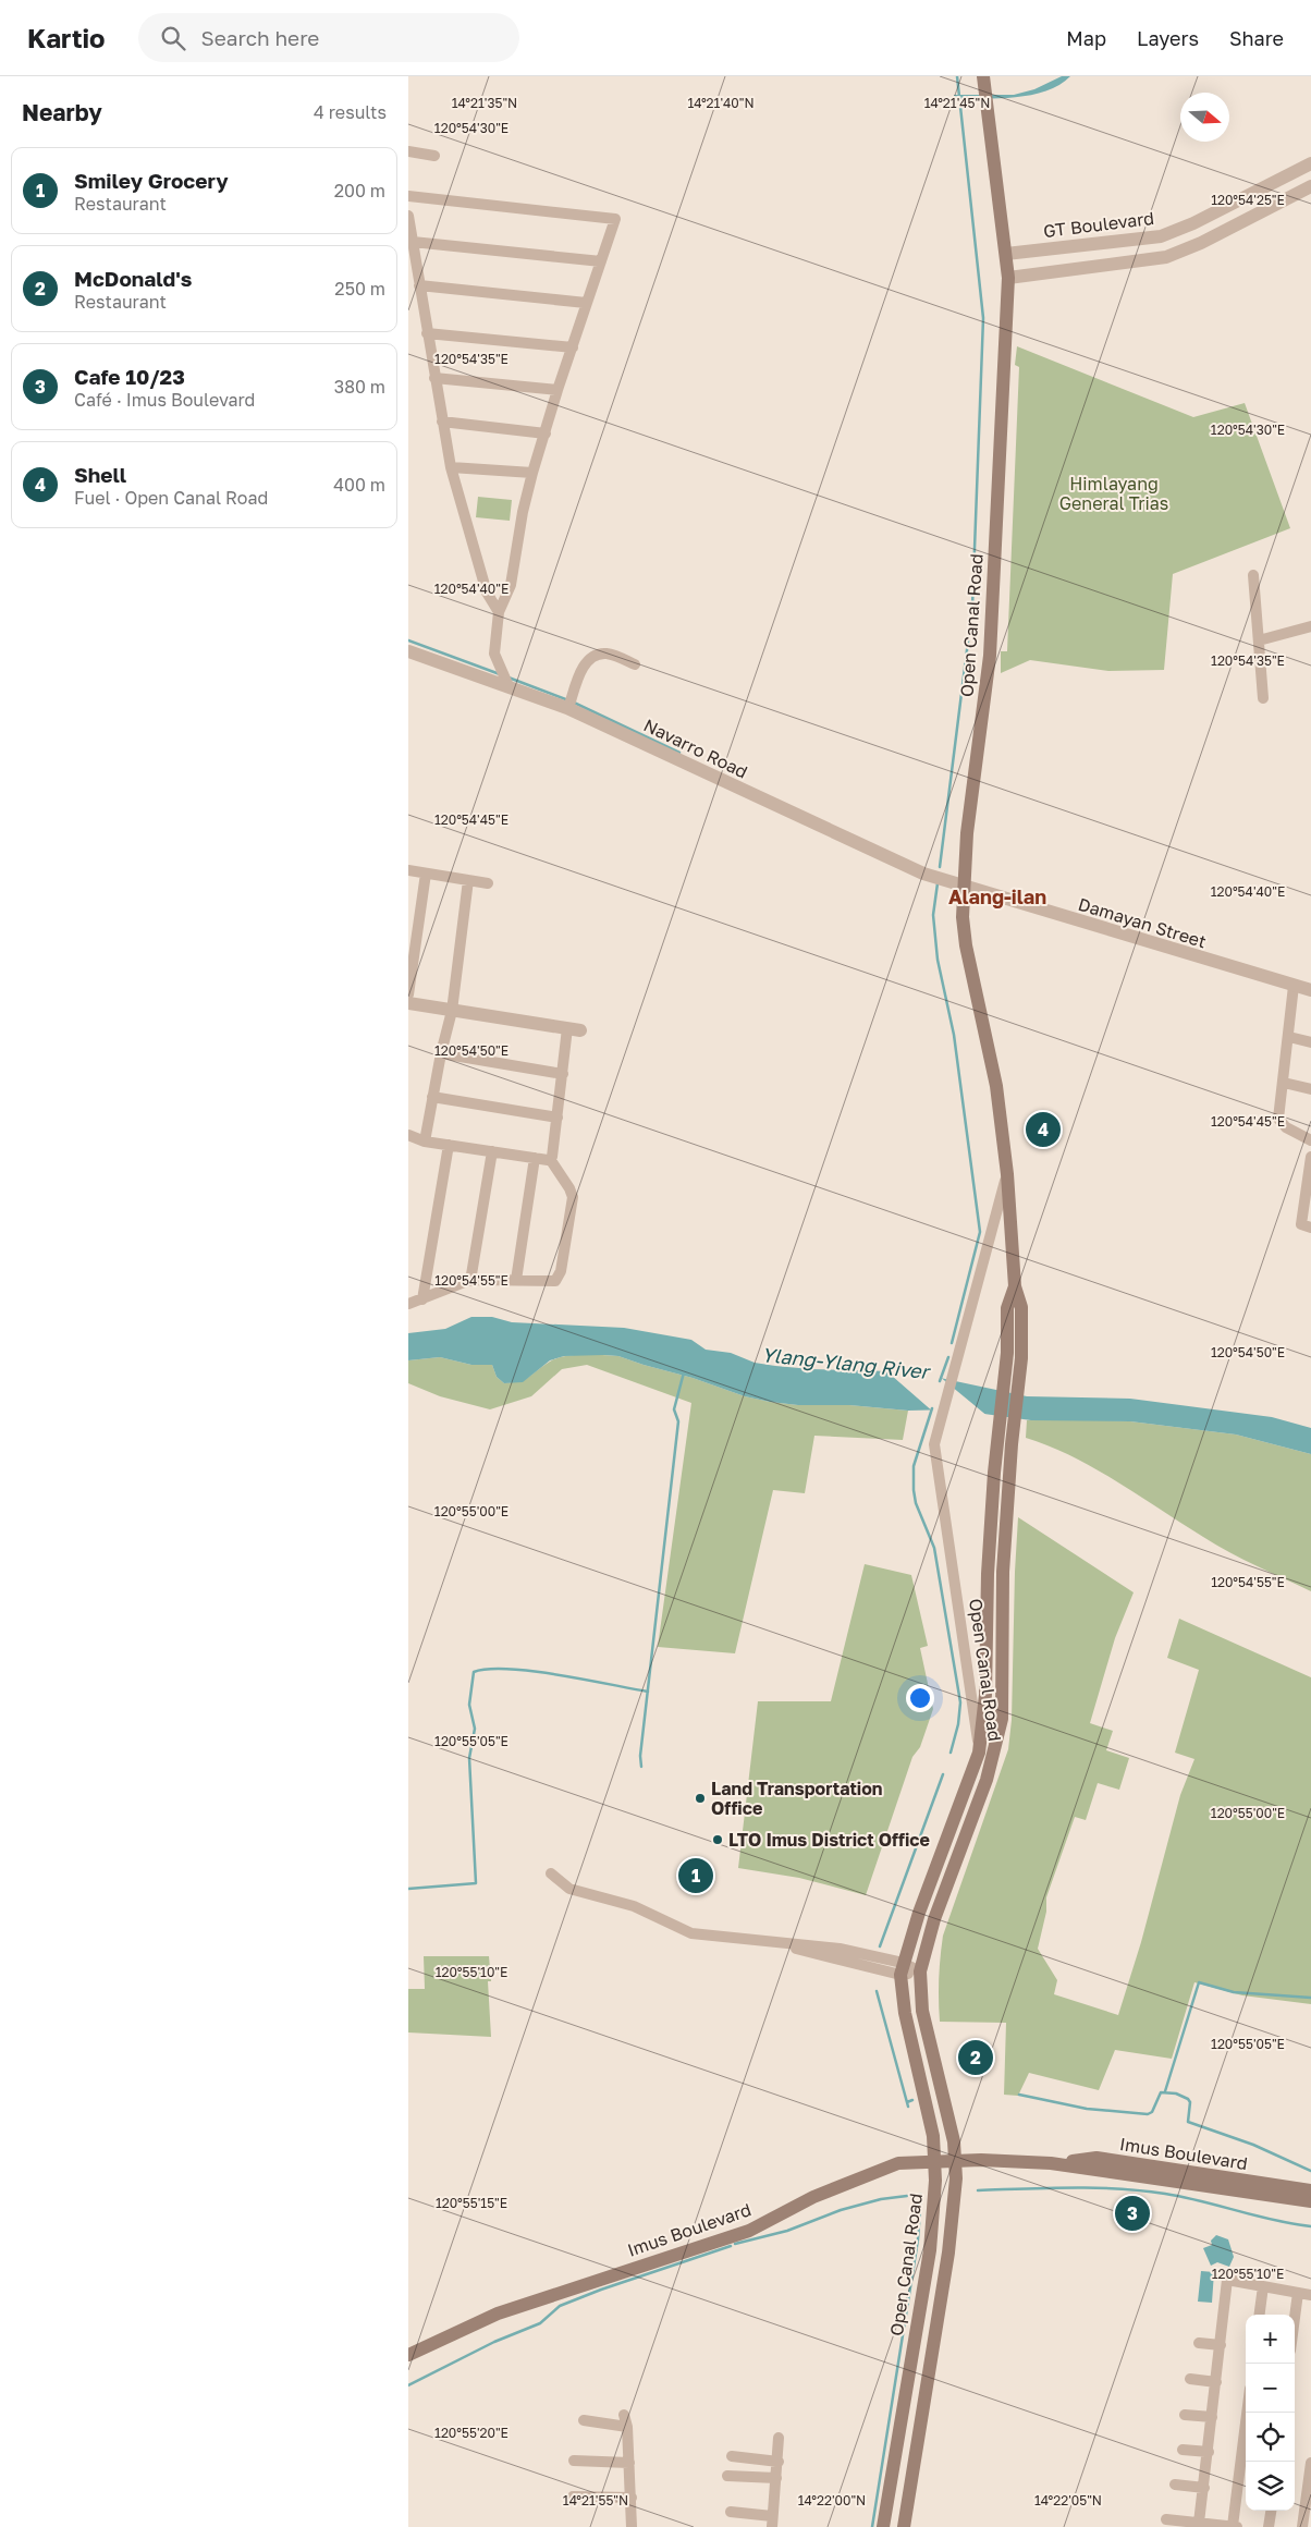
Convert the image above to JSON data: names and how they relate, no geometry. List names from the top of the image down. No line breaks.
{"streets":{"main road":["Open Canal Road","Imus Boulevard"],"street":["GT Boulevard","Navarro Road","Damayan Street"]},"crossings":[["GT Boulevard","Open Canal Road"],["Open Canal Road","Navarro Road"],["Open Canal Road","Damayan Street"],["Open Canal Road","Imus Boulevard"],["Navarro Road","Damayan Street"]],"districts":["Alang-ilan"],"water":["Ylang-Ylang River"],"parks":["Himlayang General Trias"],"places":["Land Transportation Office","LTO Imus District Office"],"north":"right","page":{"header":"Kartio","search":"Search here","nav":["Map","Layers","Share"],"heading":["Nearby","4 results"],"list":[{"mark":"1","name":"Smiley Grocery","note":"Restaurant","value":"200 m"},{"mark":"2","name":"McDonald's","note":"Restaurant","value":"250 m"},{"mark":"3","name":"Cafe 10/23","note":"Café · Imus Boulevard","value":"380 m"},{"mark":"4","name":"Shell","note":"Fuel · Open Canal Road","value":"400 m"}],"pins":["4","1","2","3"],"map_buttons":["+","−"]},"coordinates":["14°21'45\"N","14°21'35\"N","14°21'40\"N","120°54'30\"E","120°54'25\"E","120°54'35\"E","120°54'40\"E","120°54'45\"E","120°54'50\"E","120°54'55\"E","120°55'00\"E","120°55'05\"E","120°55'10\"E","120°55'15\"E","120°55'20\"E","14°21'55\"N","14°22'00\"N","14°22'05\"N"]}
